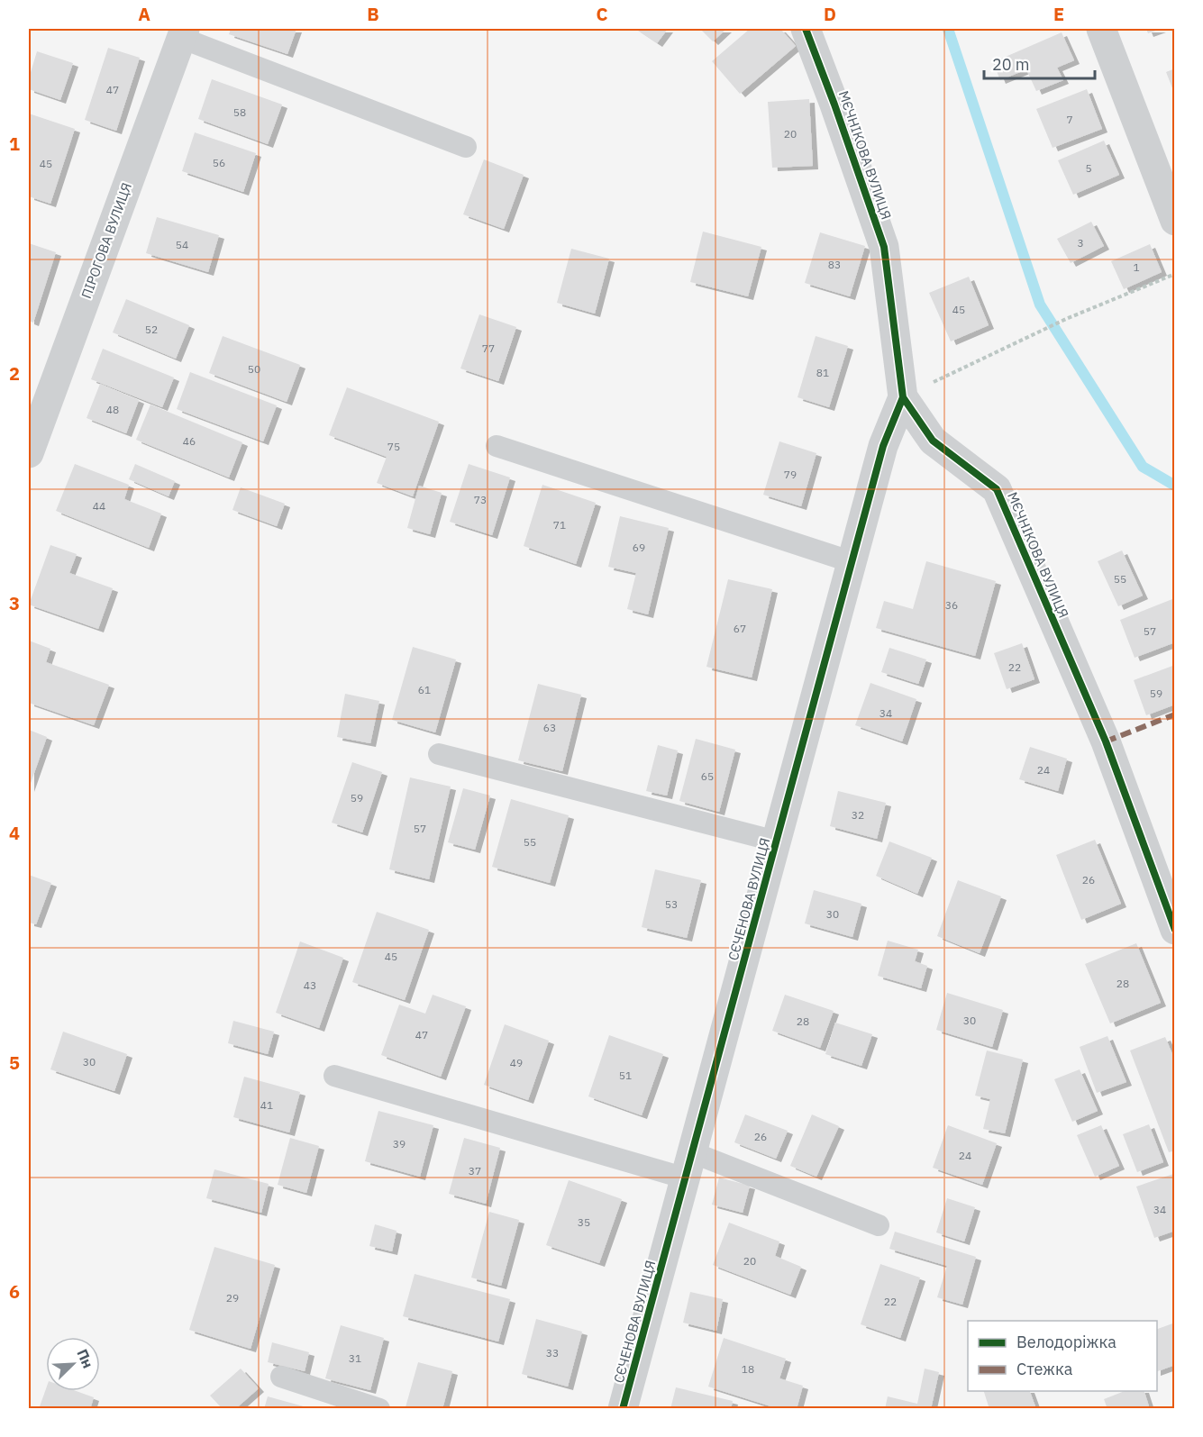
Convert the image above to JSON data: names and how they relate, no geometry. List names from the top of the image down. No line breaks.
{"streets":{"street":["МЄЧНІКОВА ВУЛИЦЯ","ПІРОГОВА ВУЛИЦЯ","СЄЧЕНОВА ВУЛИЦЯ"]},"crossings":[["МЄЧНІКОВА ВУЛИЦЯ","СЄЧЕНОВА ВУЛИЦЯ"]],"house_numbers":["47","58","7","20","56","45","5","3","54","83","1","45","52","77","50","81","48","46","75","79","73","44","71","69","55","36","67","57","22","61","59","34","63","24","65","59","32","57","55","26","53","30","45","28","43","30","28","47","30","49","51","41","26","39","24","37","34","35","20","29","22","33","31","18"],"legend":["Велодоріжка","Стежка"],"scale_bar":"20 m","north":"top right","grid":{"columns":["A","B","C","D","E"],"rows":["1","2","3","4","5","6"]}}
